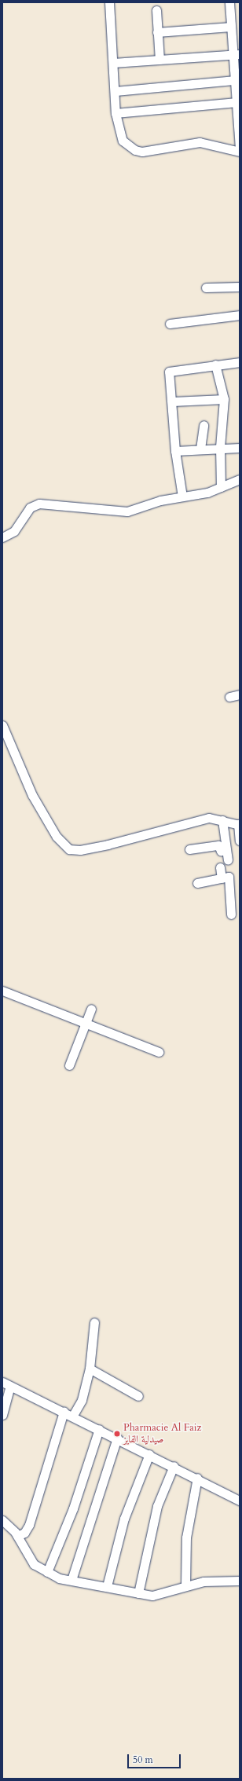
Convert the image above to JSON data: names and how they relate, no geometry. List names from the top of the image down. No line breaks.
{"places":["Pharmacie Al Faiz صيدلية الفايز"],"scale_bar":"50 m"}
